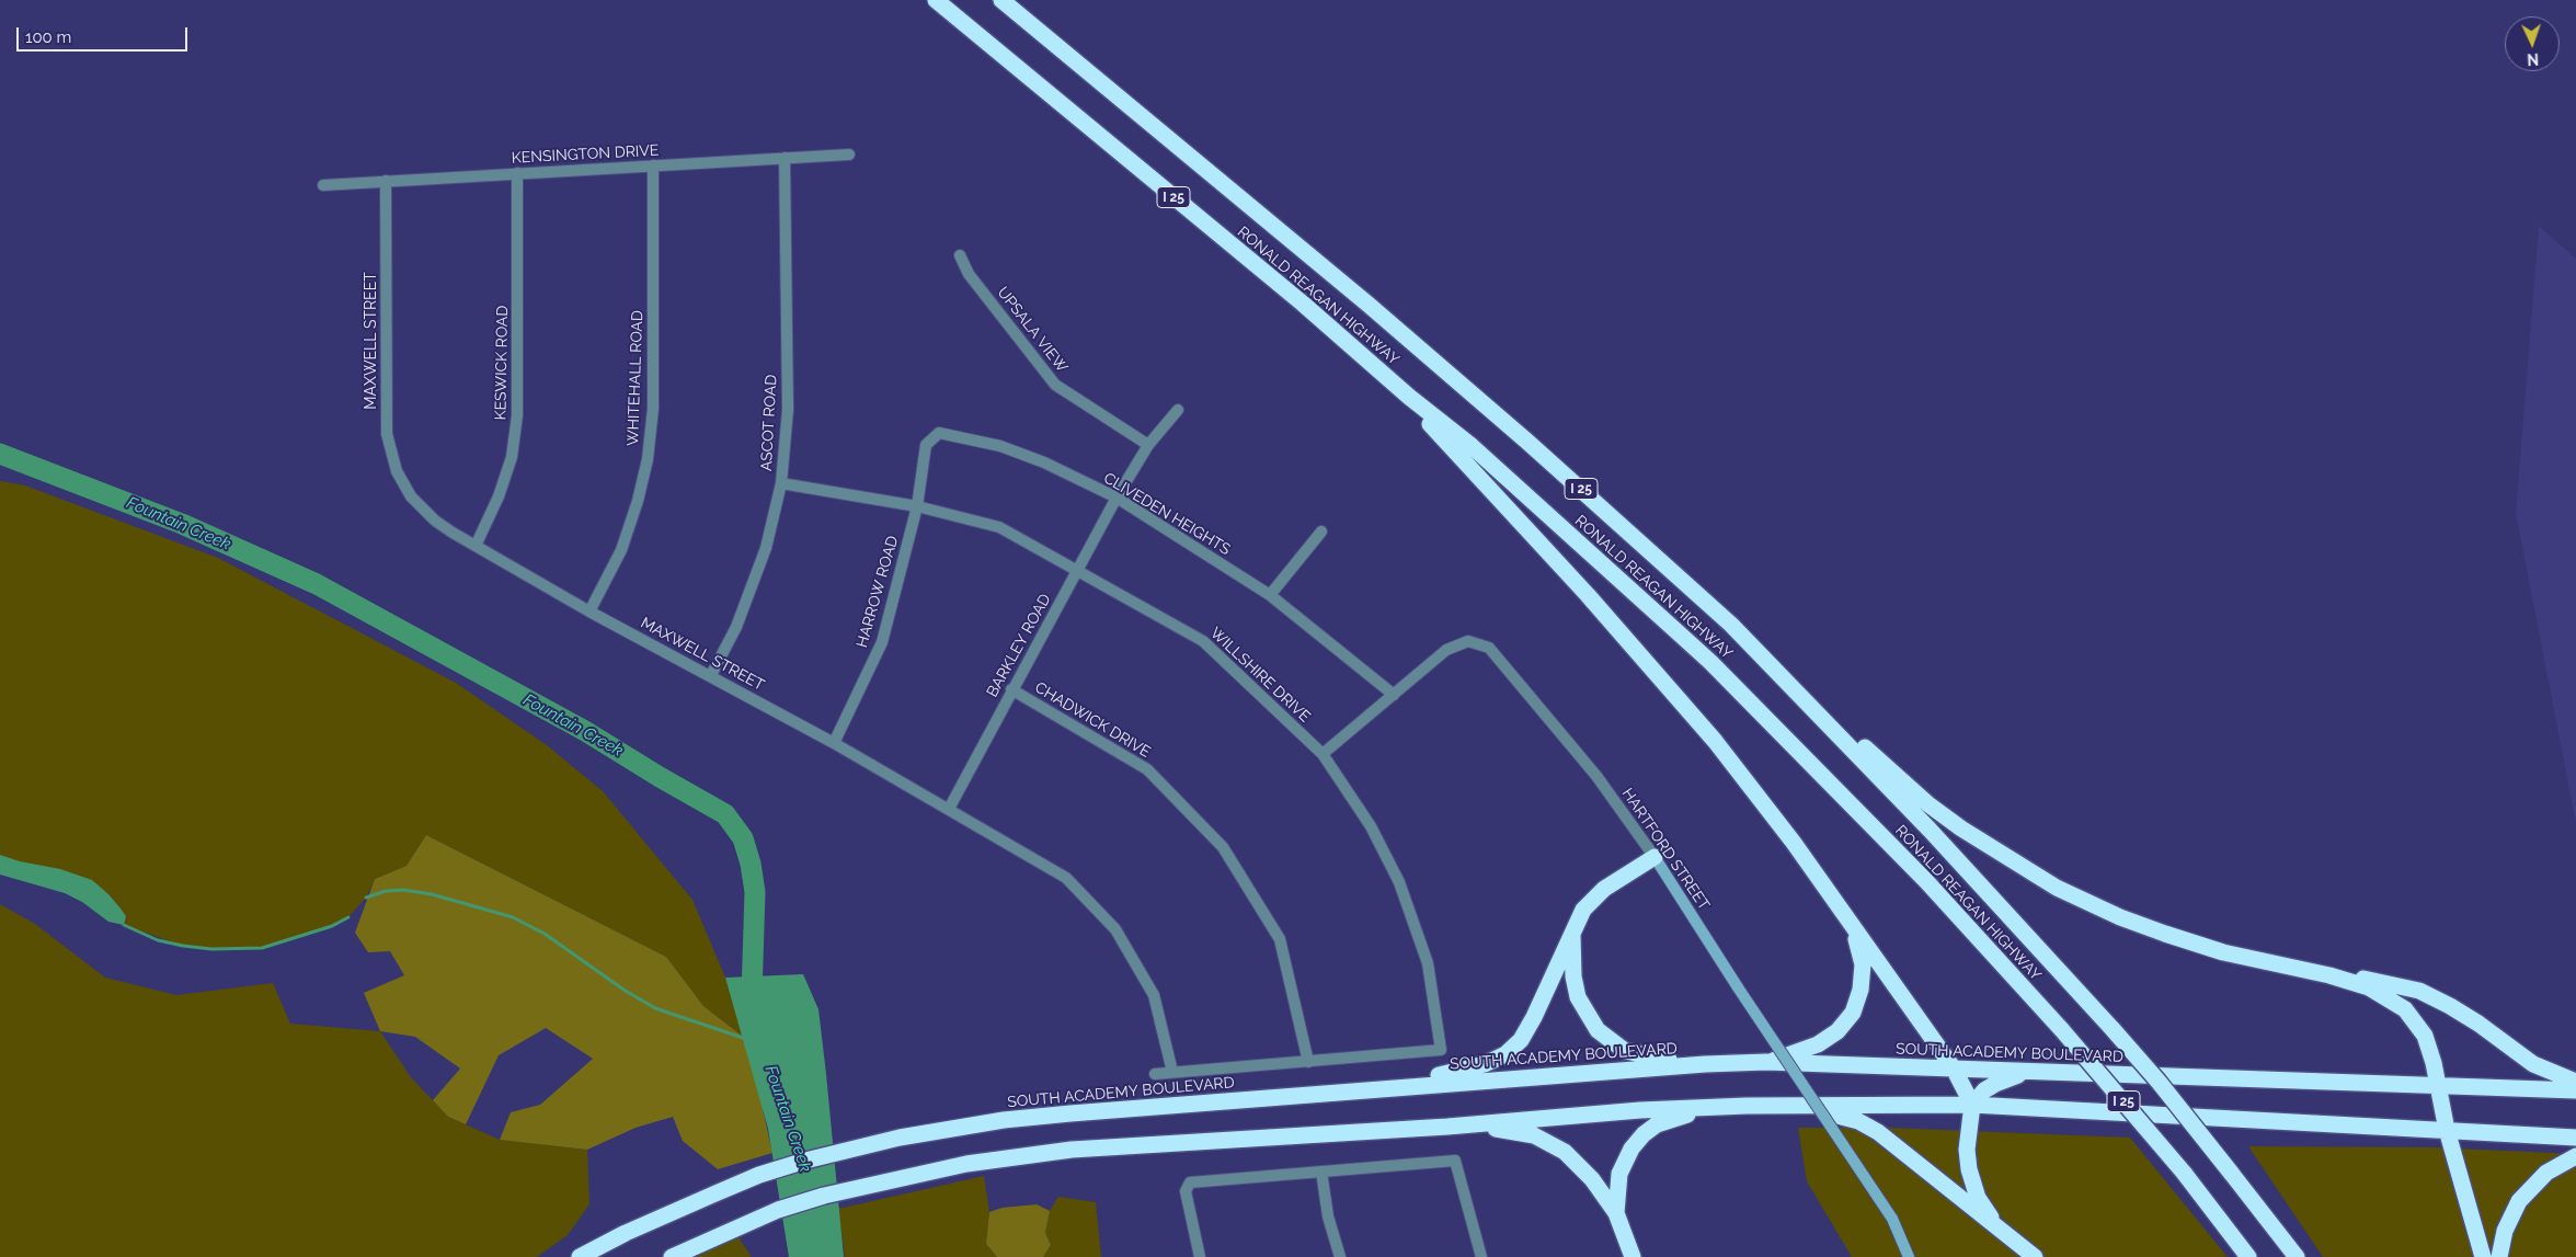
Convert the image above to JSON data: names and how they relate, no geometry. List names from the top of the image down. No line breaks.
{"streets":{"highway":["I 25","RONALD REAGAN HIGHWAY","SOUTH ACADEMY BOULEVARD"],"street":["KENSINGTON DRIVE","UPSALA VIEW","MAXWELL STREET","KESWICK ROAD","WHITEHALL ROAD","ASCOT ROAD","CLIVEDEN HEIGHTS","HARROW ROAD","BARKLEY ROAD","WILLSHIRE DRIVE","CHADWICK DRIVE","HARTFORD STREET"]},"crossings":[["KENSINGTON DRIVE","MAXWELL STREET"],["KENSINGTON DRIVE","KESWICK ROAD"],["KENSINGTON DRIVE","WHITEHALL ROAD"],["KENSINGTON DRIVE","ASCOT ROAD"],["UPSALA VIEW","BARKLEY ROAD"],["MAXWELL STREET","KESWICK ROAD"],["MAXWELL STREET","WHITEHALL ROAD"],["MAXWELL STREET","ASCOT ROAD"],["MAXWELL STREET","HARROW ROAD"],["MAXWELL STREET","BARKLEY ROAD"],["ASCOT ROAD","WILLSHIRE DRIVE"],["CLIVEDEN HEIGHTS","HARROW ROAD"],["CLIVEDEN HEIGHTS","BARKLEY ROAD"],["CLIVEDEN HEIGHTS","WILLSHIRE DRIVE"],["CLIVEDEN HEIGHTS","HARTFORD STREET"],["HARROW ROAD","WILLSHIRE DRIVE"],["BARKLEY ROAD","WILLSHIRE DRIVE"],["BARKLEY ROAD","CHADWICK DRIVE"],["WILLSHIRE DRIVE","CHADWICK DRIVE"],["WILLSHIRE DRIVE","HARTFORD STREET"]],"water":["Fountain Creek"],"scale_bar":"100 m","north":"bottom"}
